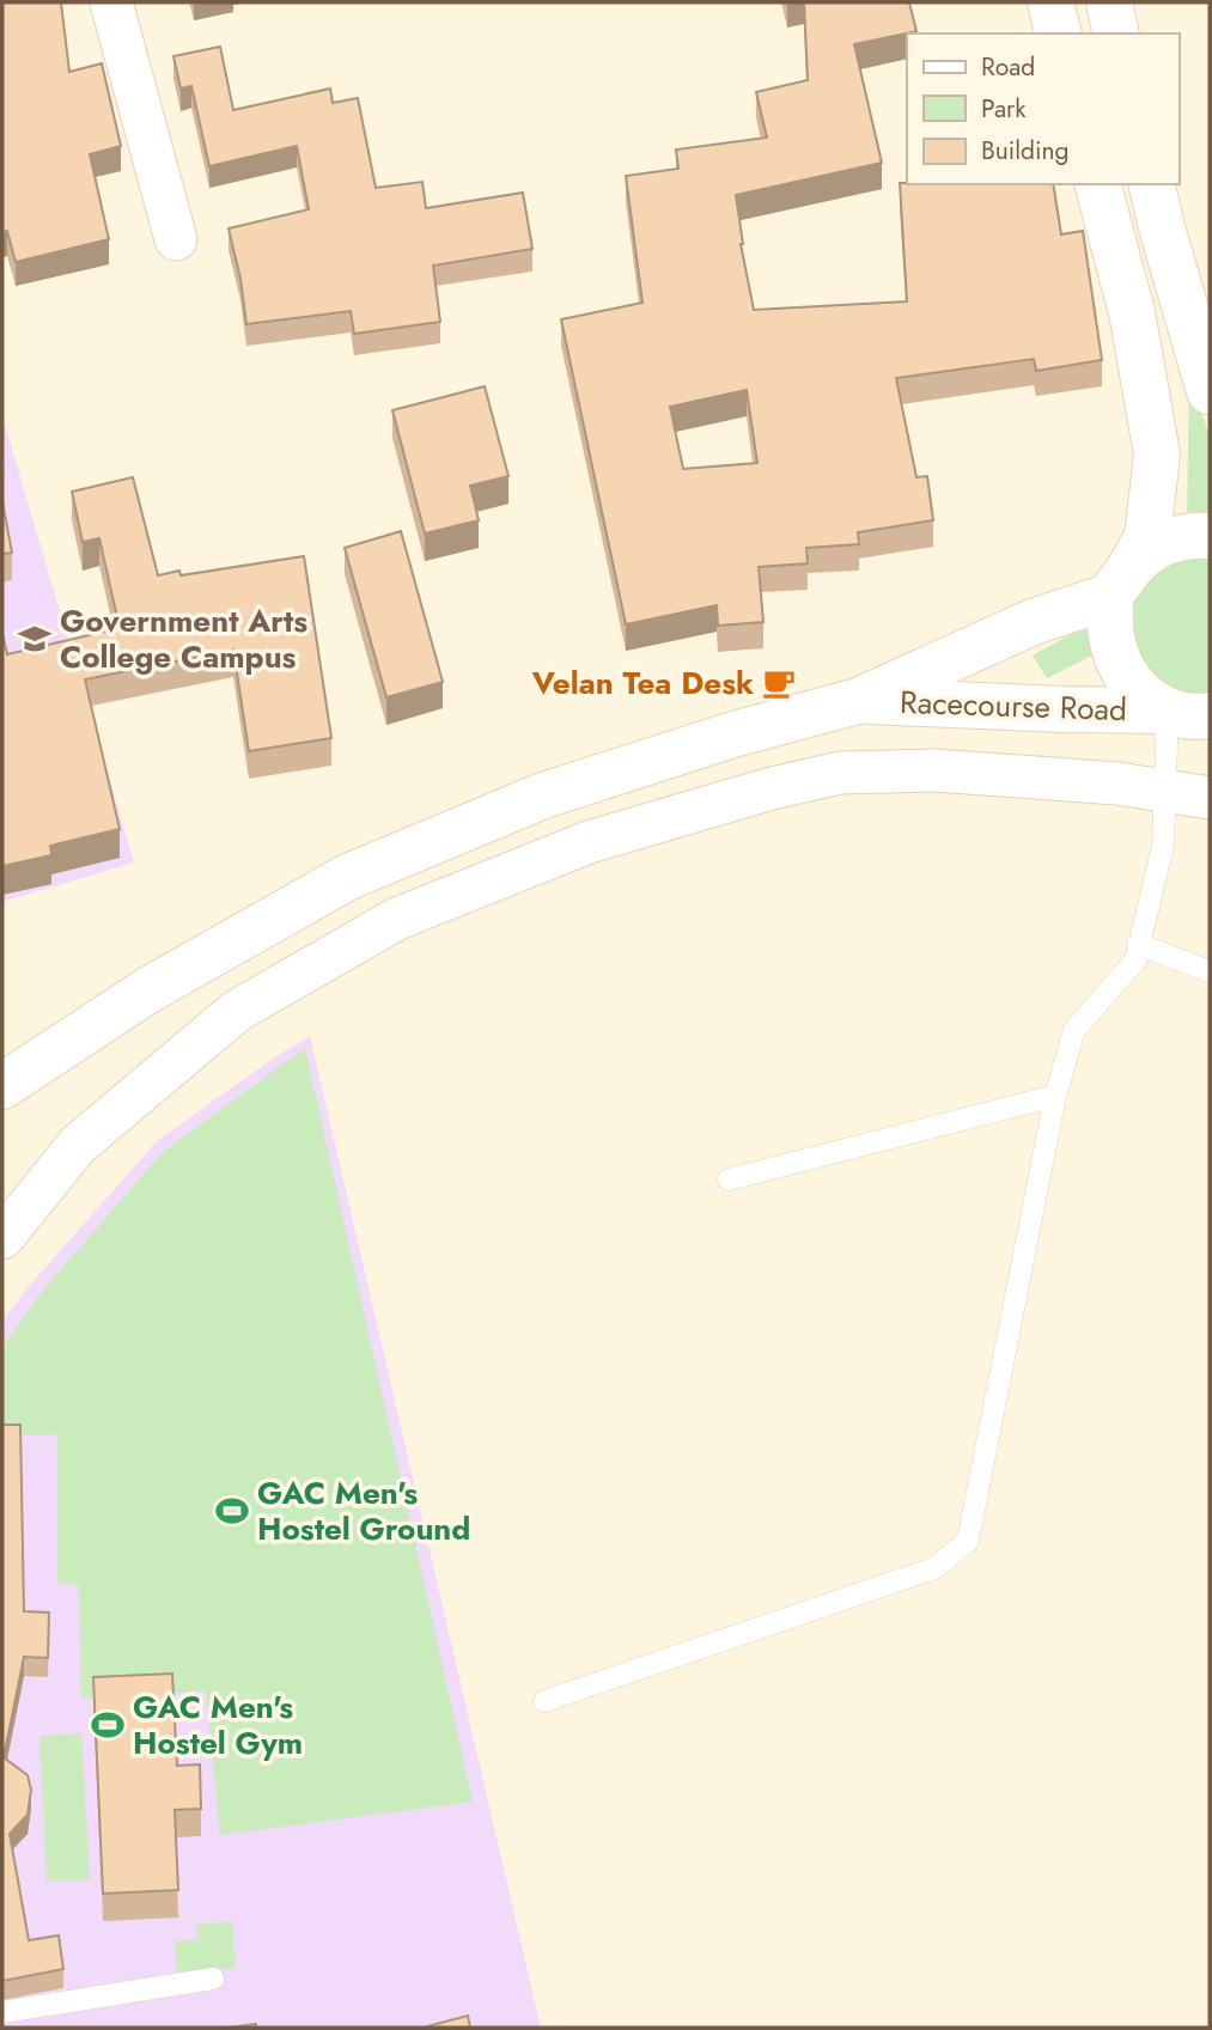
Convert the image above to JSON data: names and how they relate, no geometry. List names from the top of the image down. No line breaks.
{"streets":{"street":["Racecourse Road"]},"places":{"school or university":["Government Arts College Campus"],"cafe":["Velan Tea Desk"],"sports":["GAC Men's Hostel Ground","GAC Men's Hostel Gym"]},"legend":["Road","Park","Building"]}
